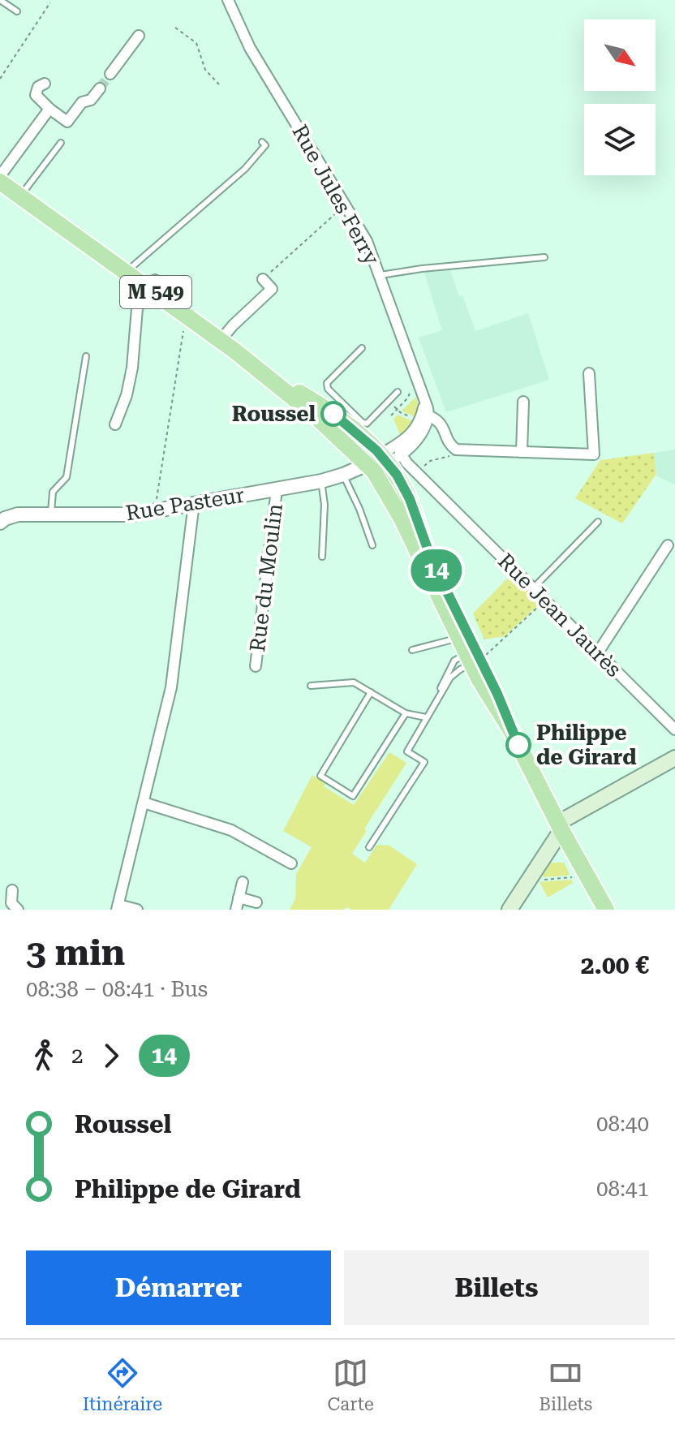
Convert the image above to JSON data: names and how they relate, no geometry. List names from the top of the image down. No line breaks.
{"streets":{"main road":["M 549"],"street":["Rue Jules Ferry","Rue Pasteur","Rue du Moulin","Rue Jean Jaurès"]},"crossings":[["M 549","Rue Pasteur"],["M 549","Rue Jean Jaurès"],["Rue Pasteur","Rue du Moulin"],["Rue Pasteur","Rue Jean Jaurès"]],"places":["Roussel","Philippe de Girard"],"lines":["bus line 14"],"north":"bottom right","page":{"on_map":"14","heading":["3 min","08:38 – 08:41 · Bus","2.00 €"],"legs":["2","14"],"list":[{"name":"Roussel","value":"08:40"},{"name":"Philippe de Girard","value":"08:41"}],"buttons":["Démarrer","Billets"],"tabs":["Itinéraire","Carte","Billets"]}}
